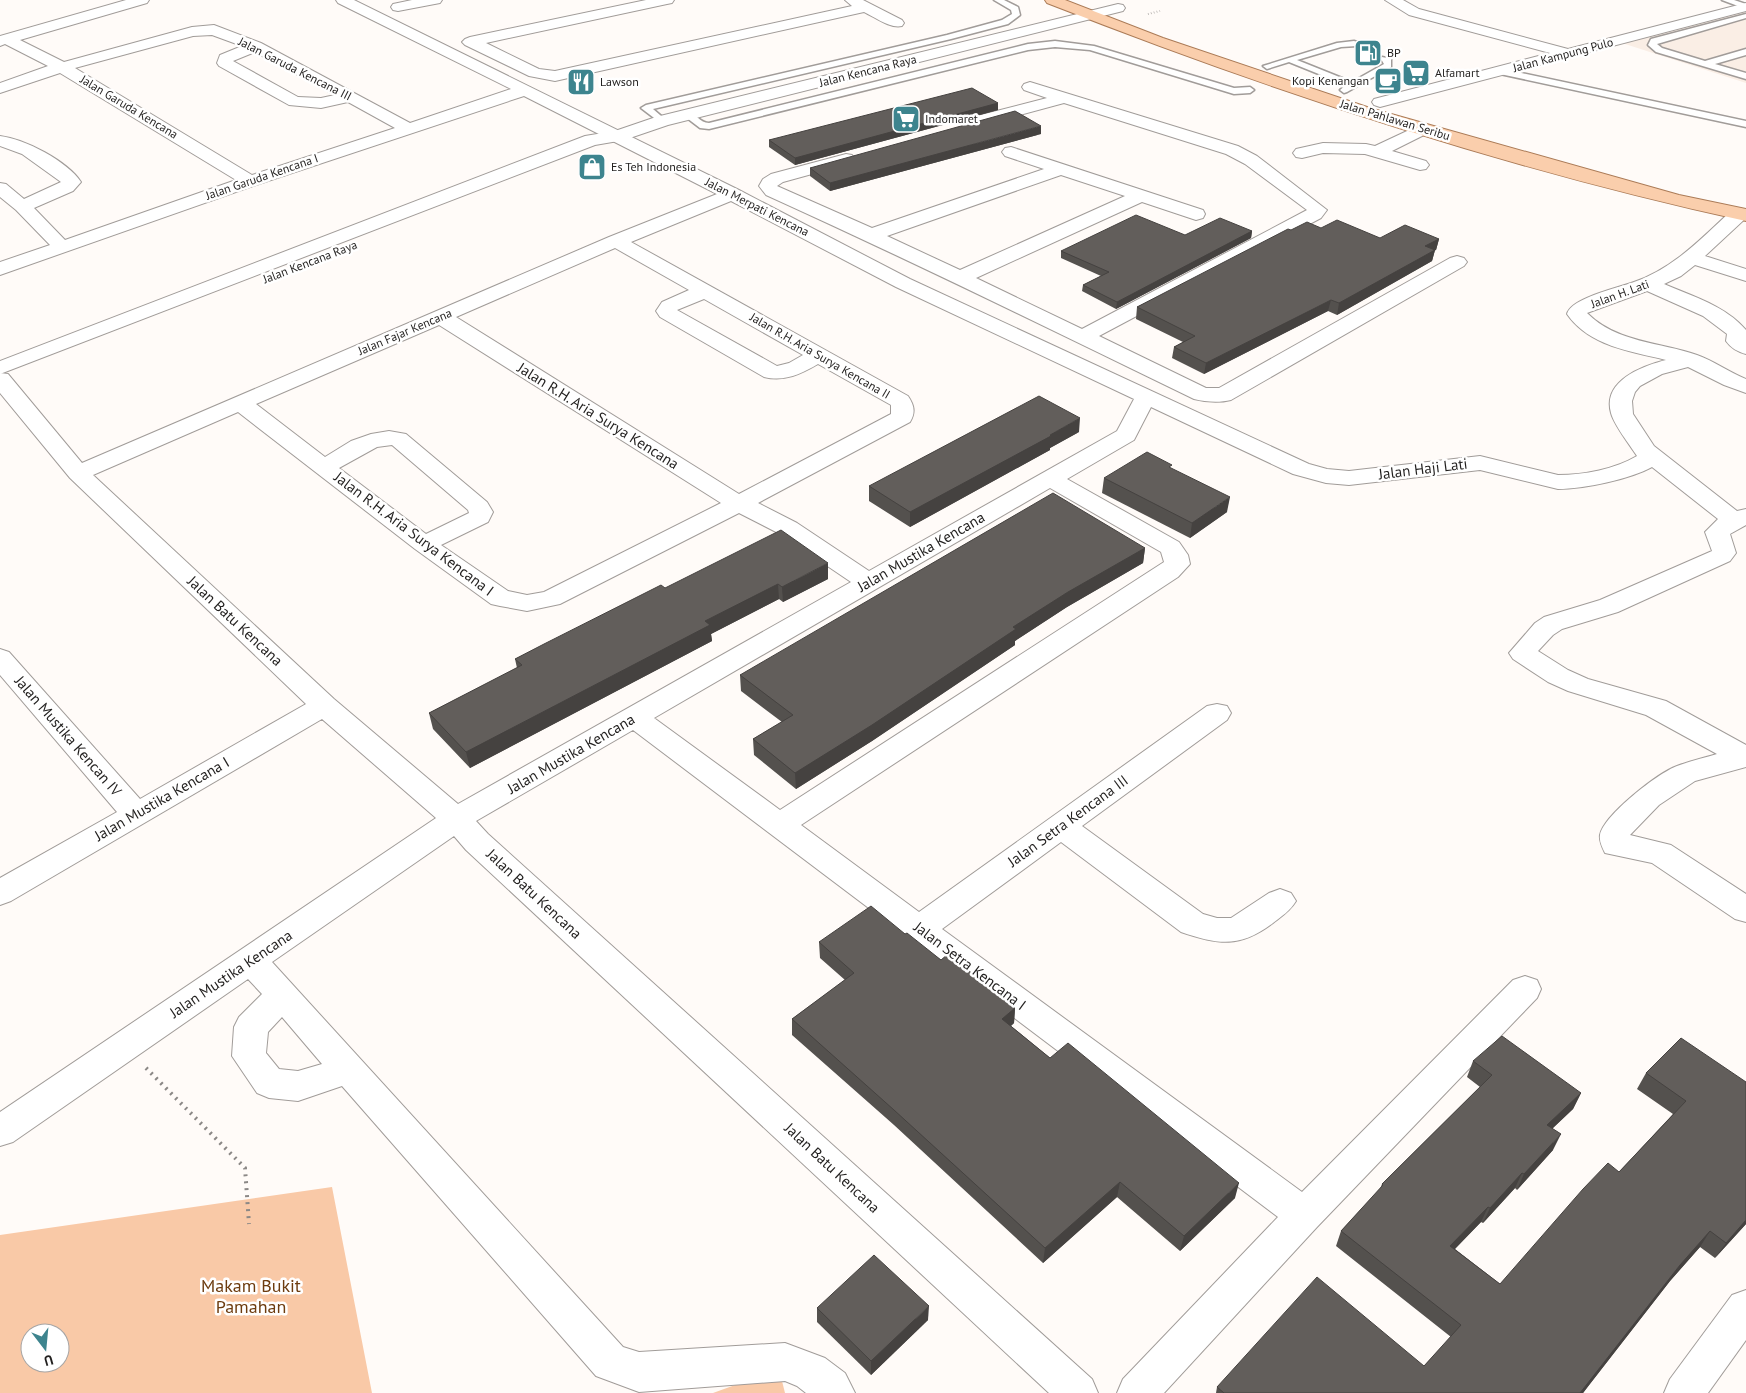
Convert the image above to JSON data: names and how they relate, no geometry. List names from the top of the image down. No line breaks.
{"streets":{"main road":["Jalan Pahlawan Seribu"],"street":["Jalan Kampung Pulo","Jalan Garuda Kencana III","Jalan Kencana Raya","Jalan Garuda Kencana","Jalan Garuda Kencana I","Jalan Merpati Kencana","Jalan H. Lati","Jalan Fajar Kencana","Jalan R.H. Aria Surya Kencana II","Jalan R.H. Aria Surya Kencana","Jalan Haji Lati","Jalan R.H. Aria Surya Kencana I","Jalan Mustika Kencana","Jalan Batu Kencana","Jalan Mustika Kencan IV","Jalan Mustika Kencana I","Jalan Setra Kencana III","Jalan Setra Kencana I"]},"crossings":[["Jalan Kampung Pulo","Jalan Pahlawan Seribu"],["Jalan Garuda Kencana III","Jalan Garuda Kencana"],["Jalan Garuda Kencana III","Jalan Garuda Kencana I"],["Jalan Kencana Raya","Jalan Pahlawan Seribu"],["Jalan Kencana Raya","Jalan Merpati Kencana"],["Jalan Kencana Raya","Jalan Batu Kencana"],["Jalan Garuda Kencana","Jalan Garuda Kencana I"],["Jalan Pahlawan Seribu","Jalan H. Lati"],["Jalan Garuda Kencana I","Jalan Merpati Kencana"],["Jalan Merpati Kencana","Jalan Fajar Kencana"],["Jalan Merpati Kencana","Jalan Haji Lati"],["Jalan Merpati Kencana","Jalan Mustika Kencana"],["Jalan Fajar Kencana","Jalan R.H. Aria Surya Kencana II"],["Jalan Fajar Kencana","Jalan R.H. Aria Surya Kencana"],["Jalan Fajar Kencana","Jalan R.H. Aria Surya Kencana I"],["Jalan Fajar Kencana","Jalan Batu Kencana"],["Jalan R.H. Aria Surya Kencana II","Jalan R.H. Aria Surya Kencana"],["Jalan R.H. Aria Surya Kencana II","Jalan R.H. Aria Surya Kencana I"],["Jalan R.H. Aria Surya Kencana","Jalan R.H. Aria Surya Kencana I"],["Jalan R.H. Aria Surya Kencana","Jalan Mustika Kencana"],["Jalan Haji Lati","Jalan Mustika Kencana"],["Jalan Mustika Kencana","Jalan Batu Kencana"],["Jalan Mustika Kencana","Jalan Setra Kencana I"],["Jalan Batu Kencana","Jalan Mustika Kencana I"],["Jalan Mustika Kencan IV","Jalan Mustika Kencana I"],["Jalan Setra Kencana III","Jalan Setra Kencana I"]],"parks":["Makam Bukit Pamahan"],"places":{"fuel station":["BP"],"supermarket":["Alfamart","Indomaret"],"cafe":["Kopi Kenangan"],"restaurant":["Lawson"],"shop":["Es Teh Indonesia"]},"north":"bottom"}
